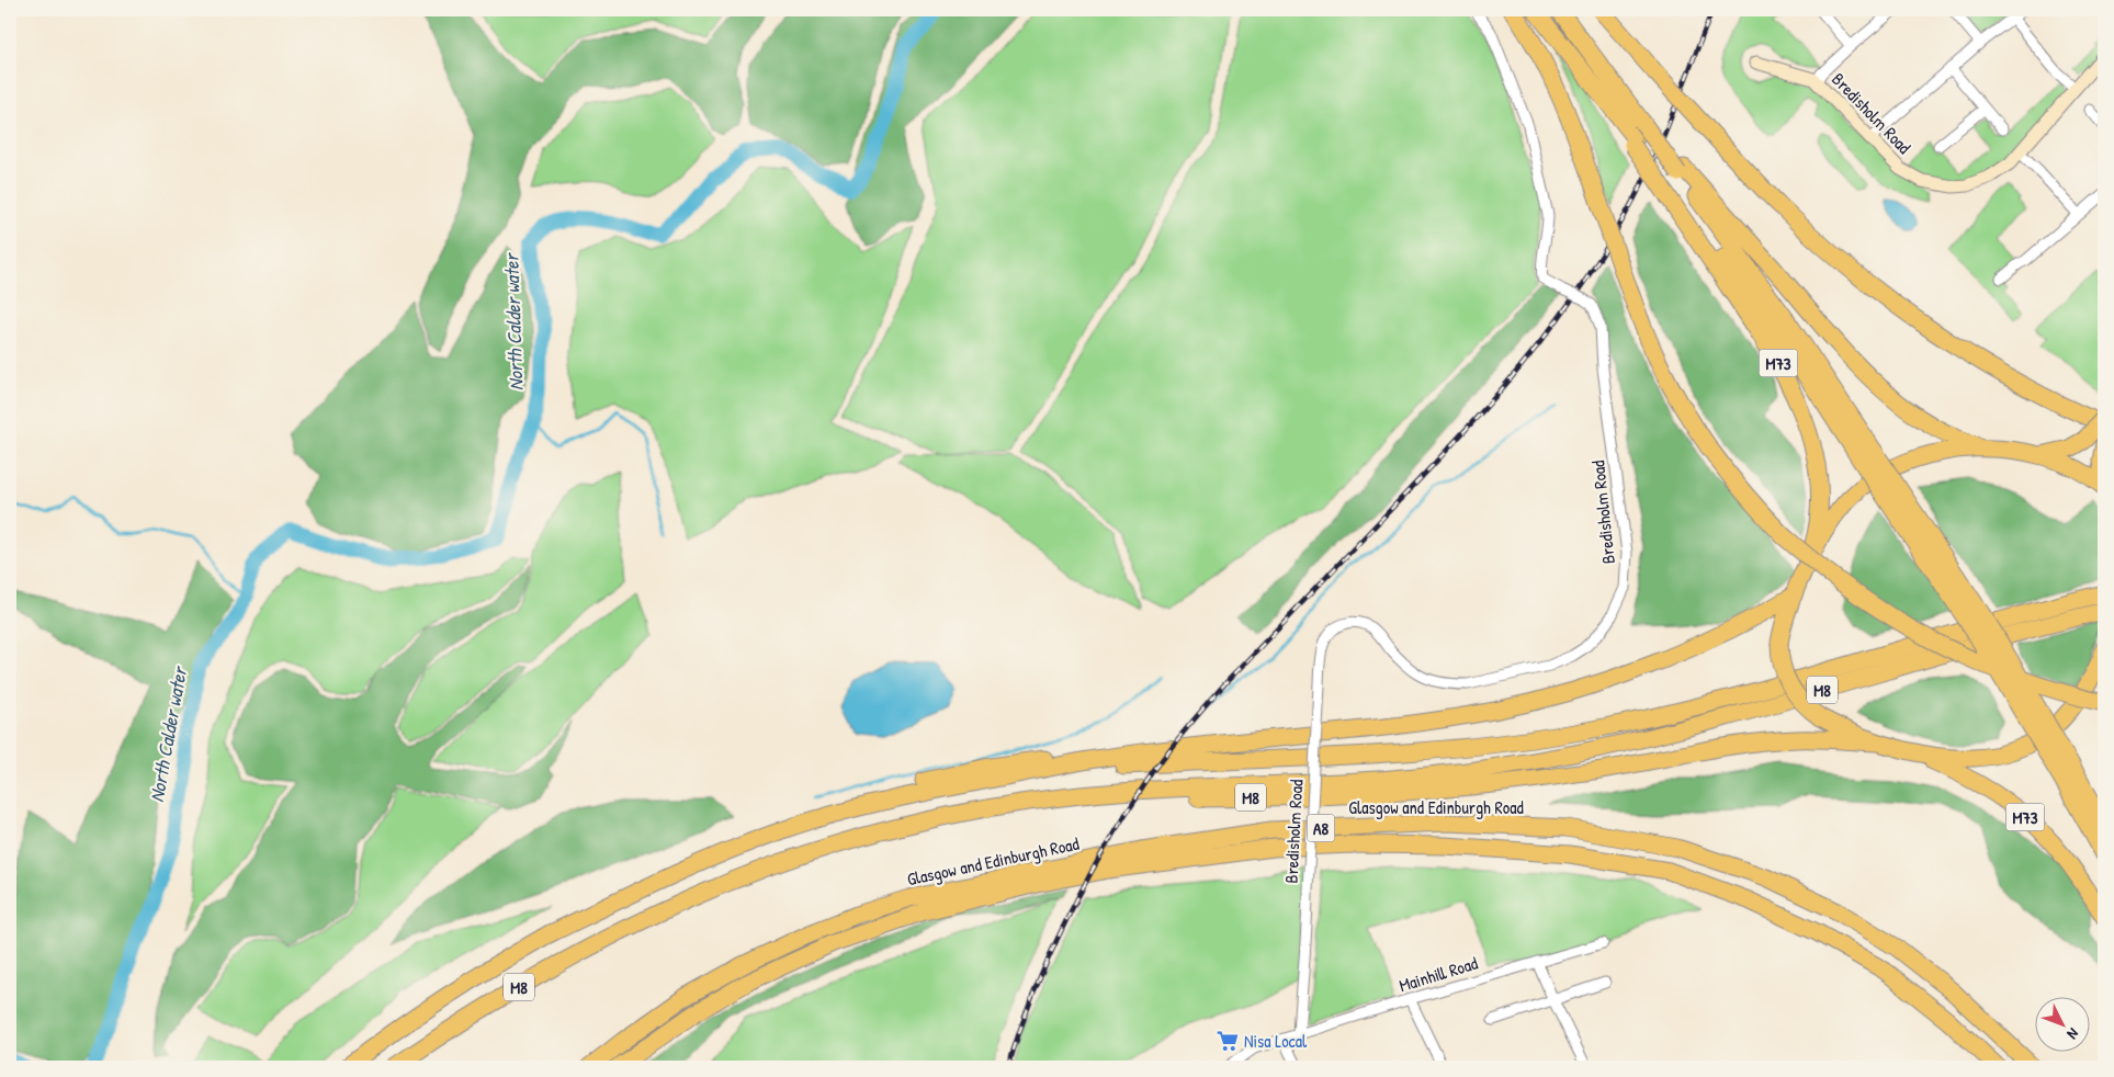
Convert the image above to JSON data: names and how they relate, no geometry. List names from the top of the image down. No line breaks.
{"streets":{"highway":["M73","M8","Glasgow and Edinburgh Road","A8"],"street":["Bredisholm Road","Mainhill Road"]},"crossings":[["Bredisholm Road","Mainhill Road"],["M73","M8"]],"water":["North Calder water"],"places":{"supermarket":["Nisa Local"]},"north":"bottom right"}
